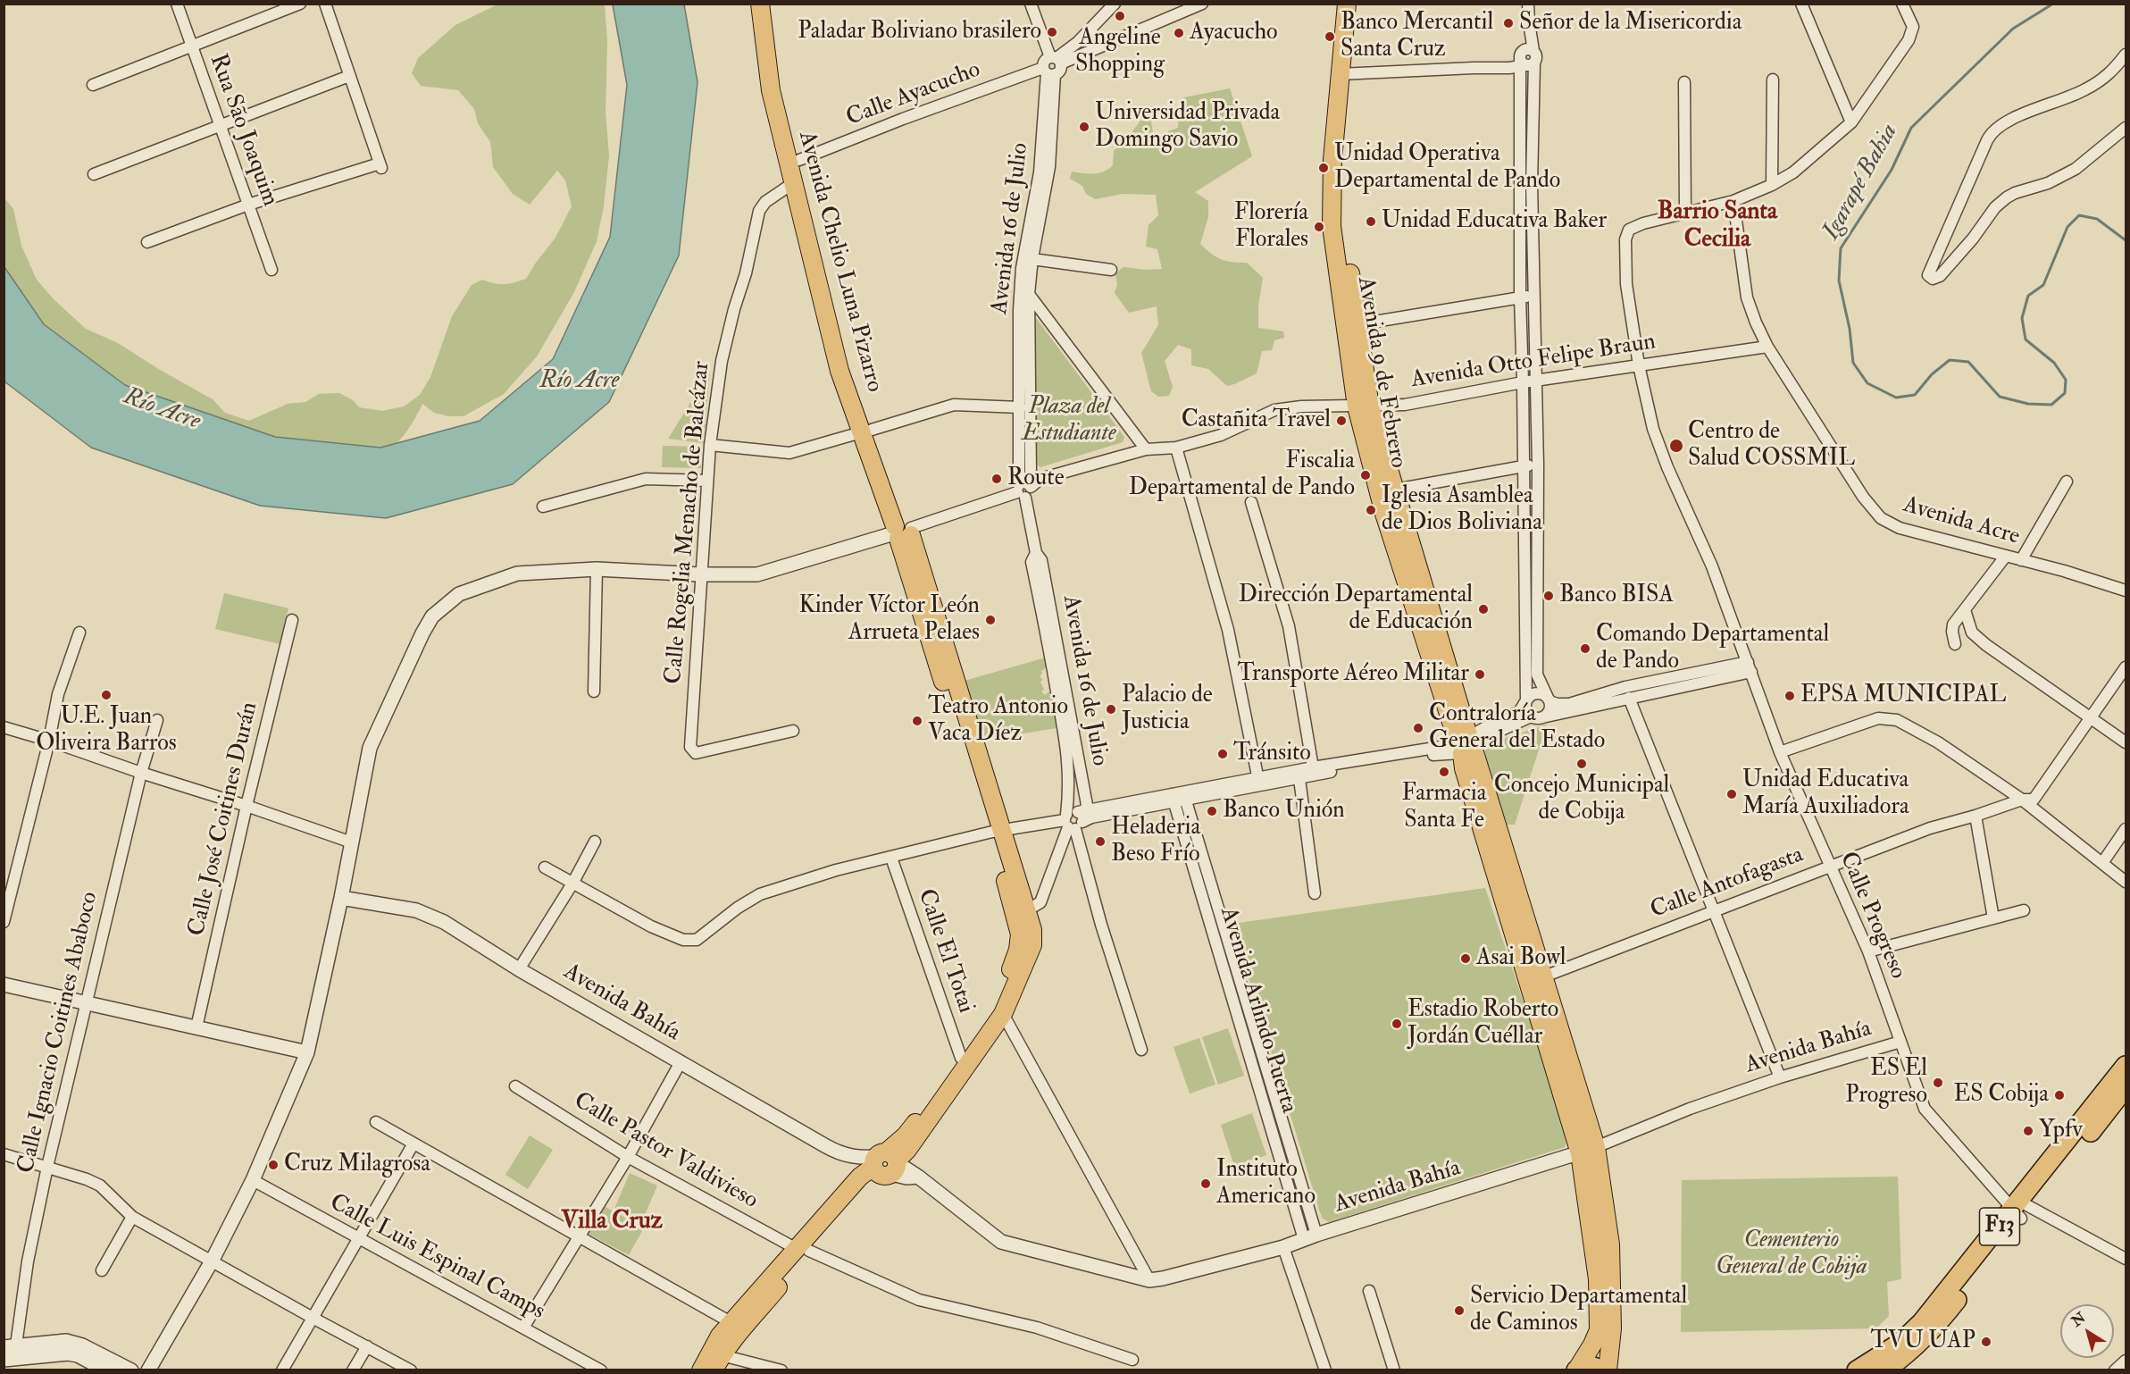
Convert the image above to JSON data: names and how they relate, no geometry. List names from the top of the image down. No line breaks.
{"streets":{"highway":["F13"],"main road":["Avenida Chelio Luna Pizarro","Avenida 9 de Febrero"],"street":["Calle Ayacucho","Rua São Joaquim","Avenida 16 de Julio","Avenida Otto Felipe Braun","Avenida Acre","Calle Rogelia Menacho de Balcázar","Calle José Coitines Durán","Calle Antofagasta","Calle Progreso","Calle El Totai","Avenida Bahía","Avenida Arlindo Puerta","Calle Ignacio Coitines Ababoco","Calle Pastor Valdivieso","Calle Luis Espinal Camps"]},"crossings":[["Calle Ayacucho","Avenida 16 de Julio"],["Calle Ayacucho","Avenida Chelio Luna Pizarro"],["Avenida 16 de Julio","Avenida Chelio Luna Pizarro"],["Avenida 16 de Julio","Avenida Otto Felipe Braun"],["Avenida Chelio Luna Pizarro","Avenida Otto Felipe Braun"],["Avenida Chelio Luna Pizarro","Calle Rogelia Menacho de Balcázar"],["Avenida Chelio Luna Pizarro","Calle El Totai"],["Avenida Chelio Luna Pizarro","Avenida Bahía"],["Avenida Otto Felipe Braun","Avenida 9 de Febrero"],["Avenida Otto Felipe Braun","Avenida Acre"],["Avenida Otto Felipe Braun","Calle Rogelia Menacho de Balcázar"],["Avenida Otto Felipe Braun","Calle Progreso"],["Avenida Otto Felipe Braun","Avenida Bahía"],["Avenida Otto Felipe Braun","Calle Luis Espinal Camps"],["Avenida 9 de Febrero","Calle Antofagasta"],["Avenida 9 de Febrero","Avenida Bahía"],["Avenida Acre","Calle Progreso"],["Calle Antofagasta","Calle Progreso"],["Calle Progreso","Avenida Bahía"],["Calle Progreso","F13"],["Avenida Bahía","Avenida Arlindo Puerta"]],"districts":["Barrio Santa Cecilia","Villa Cruz"],"water":["Igarapé Bahia","Río Acre"],"parks":["Plaza del Estudiante","Cementerio General de Cobija"],"places":["Angeline Shopping","Señor de la Misericordia","Paladar Boliviano brasilero","Ayacucho","Banco Mercantil Santa Cruz","Universidad Privada Domingo Savio","Unidad Operativa Departamental de Pando","Unidad Educativa Baker","Florería Florales","Castañita Travel","Centro de Salud COSSMIL","Fiscalia Departamental de Pando","Route","Iglesia Asamblea de Dios Boliviana","Banco BISA","Dirección Departamental de Educación","Kinder Víctor León Arrueta Pelaes","Comando Departamental de Pando","Transporte Aéreo Militar","U.E. Juan Oliveira Barros","EPSA MUNICIPAL","Palacio de Justicia","Teatro Antonio Vaca Díez","Contraloría General del Estado","Tránsito","Concejo Municipal de Cobija","Farmacia Santa Fe","Unidad Educativa María Auxiliadora","Banco Unión","Heladeria Beso Frío","Asai Bowl","Estadio Roberto Jordán Cuéllar","ES El Progreso","ES Cobija","Ypfv","Cruz Milagrosa","Instituto Americano","Servicio Departamental de Caminos","TVU UAP"],"north":"top left"}
